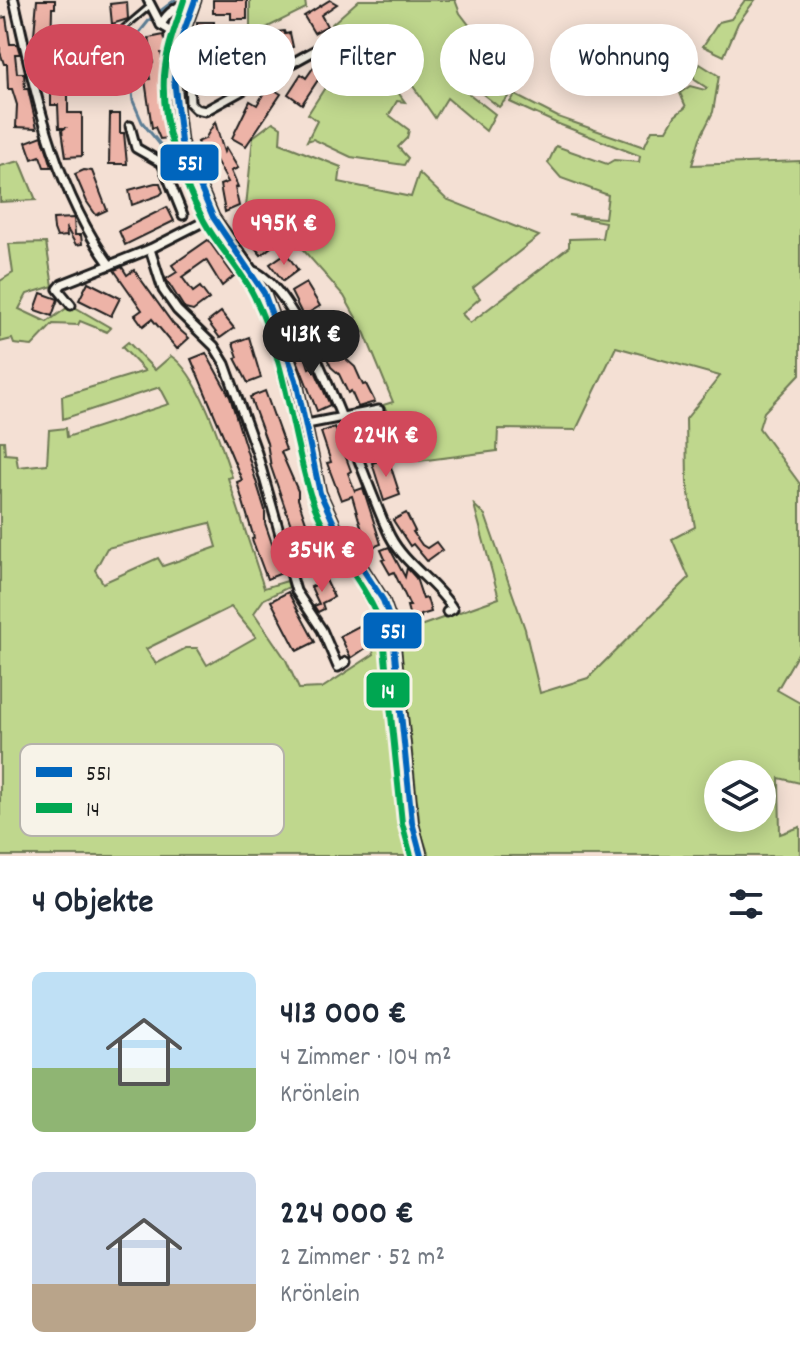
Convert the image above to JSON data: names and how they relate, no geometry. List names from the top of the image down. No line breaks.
{"lines":["transit line 551","transit line 14"],"legend":["551","14"],"page":{"chip":["Kaufen","Mieten","Filter","Neu","Wohnung"],"price":["495K €","413K €","224K €","354K €"],"heading":"4 Objekte","list":[{"name":"413 000 €","note":"4 Zimmer · 104 m² · Krönlein"},{"name":"224 000 €","note":"2 Zimmer · 52 m² · Krönlein"}]}}
